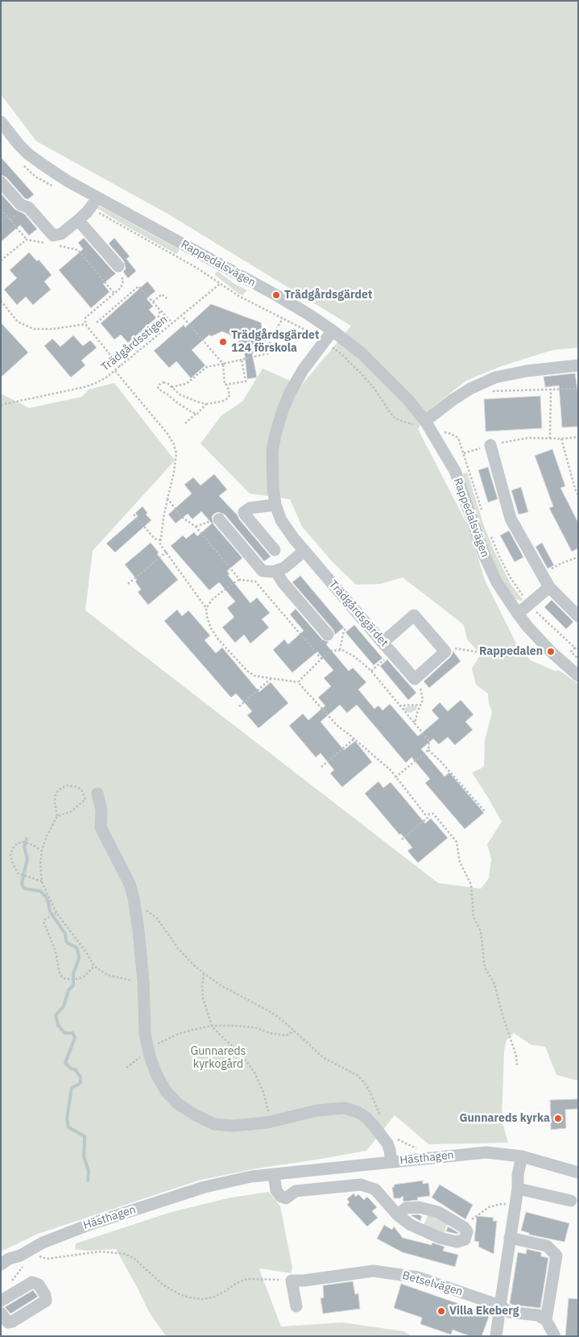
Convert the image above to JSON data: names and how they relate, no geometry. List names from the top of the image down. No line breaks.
{"streets":{"street":["Rappedalsvägen","Trädgårdsgärdet","Hästhagen","Betselvägen"],"path":["Trädgårdsstigen"]},"crossings":[["Rappedalsvägen","Trädgårdsgärdet"]],"parks":["Gunnareds kyrkogård"],"places":["Trädgårdsgärdet","Trädgårdsgärdet 124 förskola","Rappedalen","Gunnareds kyrka","Villa Ekeberg"]}
